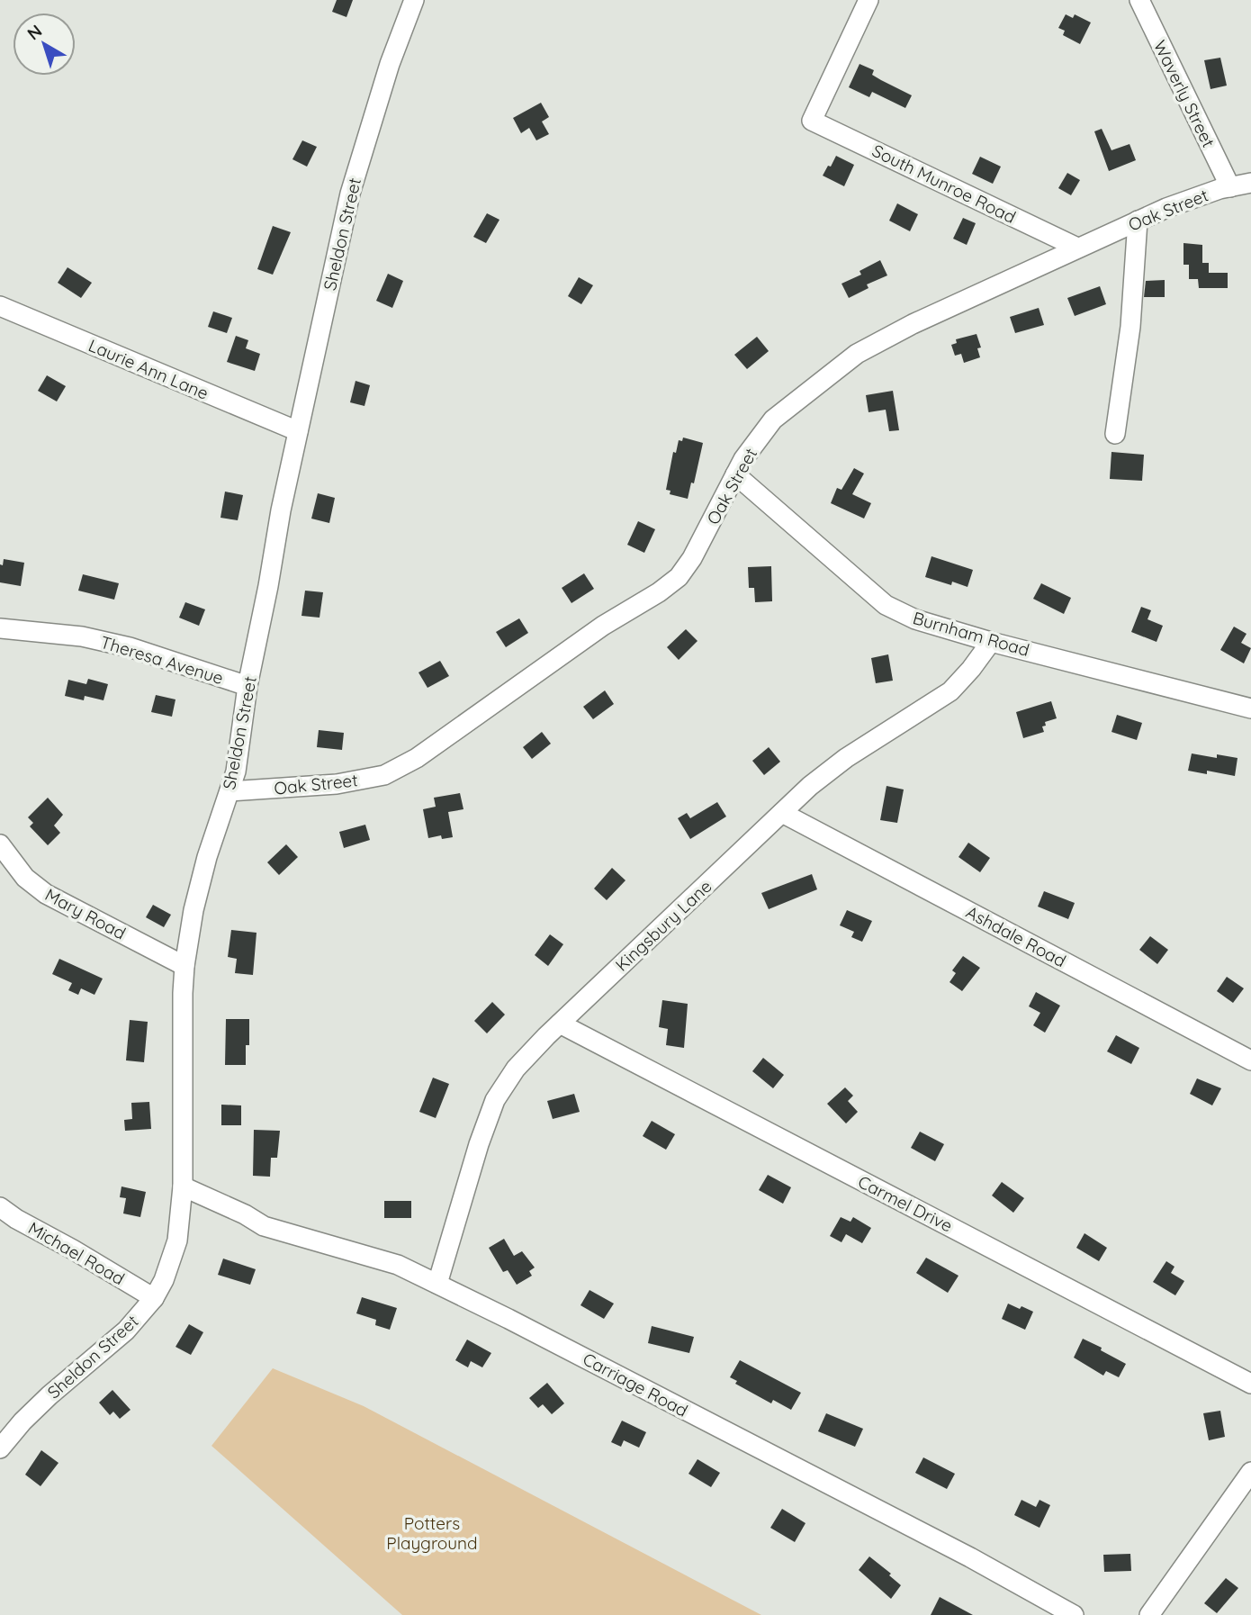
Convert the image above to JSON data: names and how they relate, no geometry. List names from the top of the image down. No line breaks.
{"streets":{"street":["Waverly Street","South Munroe Road","Oak Street","Sheldon Street","Laurie Ann Lane","Burnham Road","Theresa Avenue","Mary Road","Kingsbury Lane","Ashdale Road","Carmel Drive","Michael Road","Carriage Road"]},"crossings":[["Waverly Street","Oak Street"],["South Munroe Road","Oak Street"],["Oak Street","Sheldon Street"],["Oak Street","Burnham Road"],["Sheldon Street","Laurie Ann Lane"],["Sheldon Street","Theresa Avenue"],["Sheldon Street","Mary Road"],["Sheldon Street","Michael Road"],["Sheldon Street","Carriage Road"],["Burnham Road","Kingsbury Lane"],["Kingsbury Lane","Ashdale Road"],["Kingsbury Lane","Carmel Drive"],["Kingsbury Lane","Carriage Road"]],"parks":["Potters Playground"],"north":"top left"}
